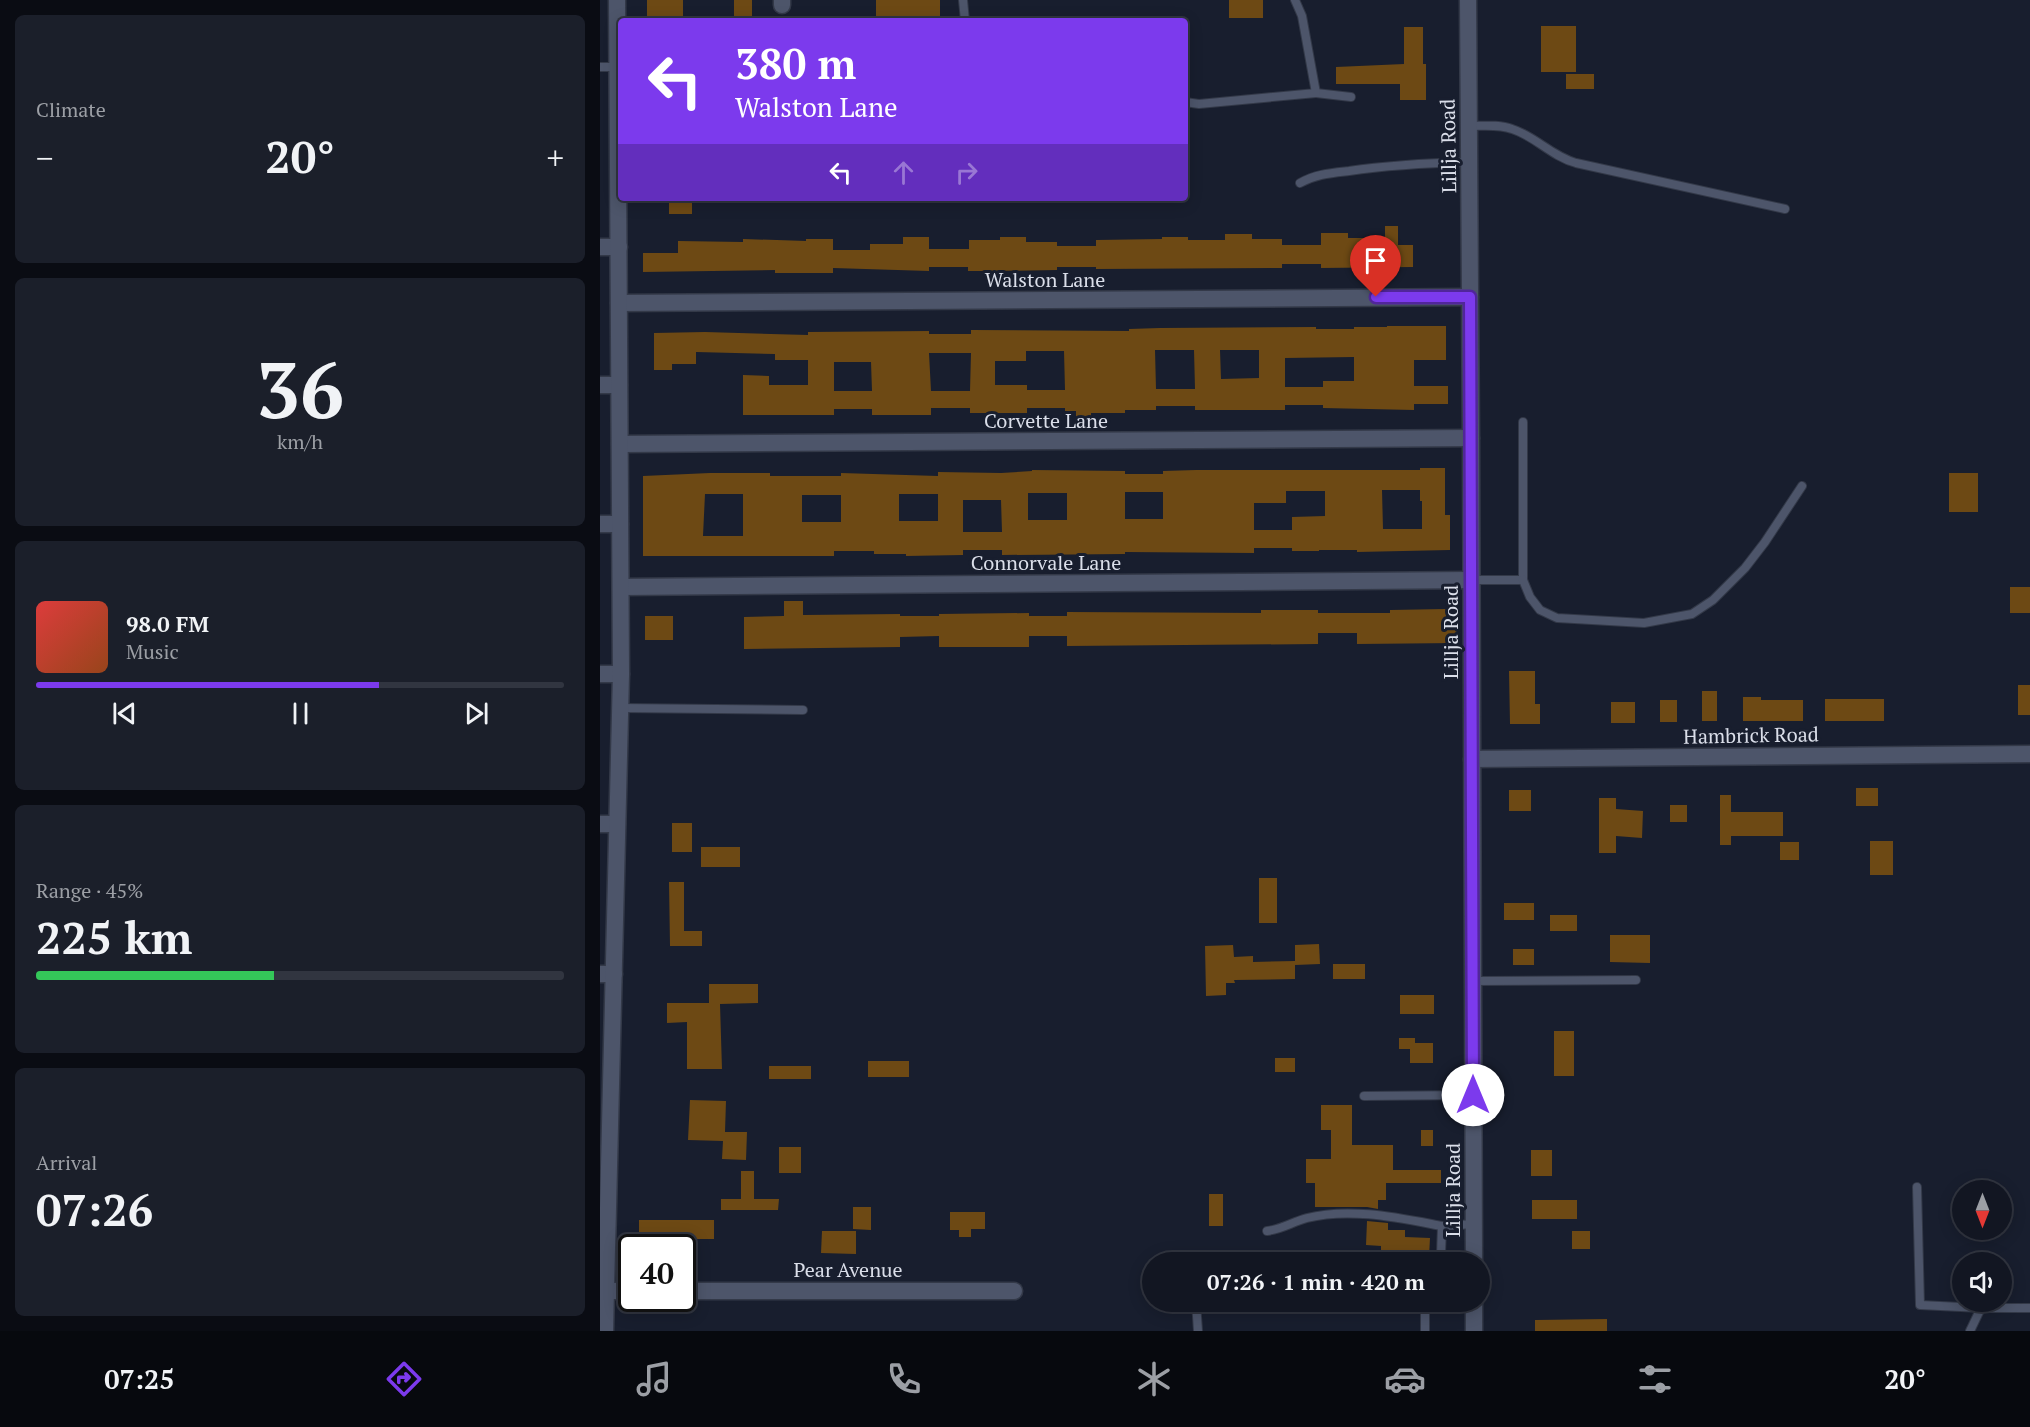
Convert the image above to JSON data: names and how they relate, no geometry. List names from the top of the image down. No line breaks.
{"streets":{"street":["Lillja Road","Walston Lane","Corvette Lane","Connorvale Lane","Hambrick Road","Pear Avenue"]},"crossings":[["Lillja Road","Walston Lane"],["Lillja Road","Corvette Lane"],["Lillja Road","Connorvale Lane"],["Lillja Road","Hambrick Road"]],"north":"bottom","page":{"tile":["Climate",["36","km/h"],["Range · 45%","225 km"],["Arrival","07:26"]],"turn":["380 m","Walston Lane"],"heat":["−","20°","+"],"song":["98.0 FM","Music"],"limit":"40","trip":"07:26 · 1 min · 420 m","tabs":["07:25","20°"]}}
